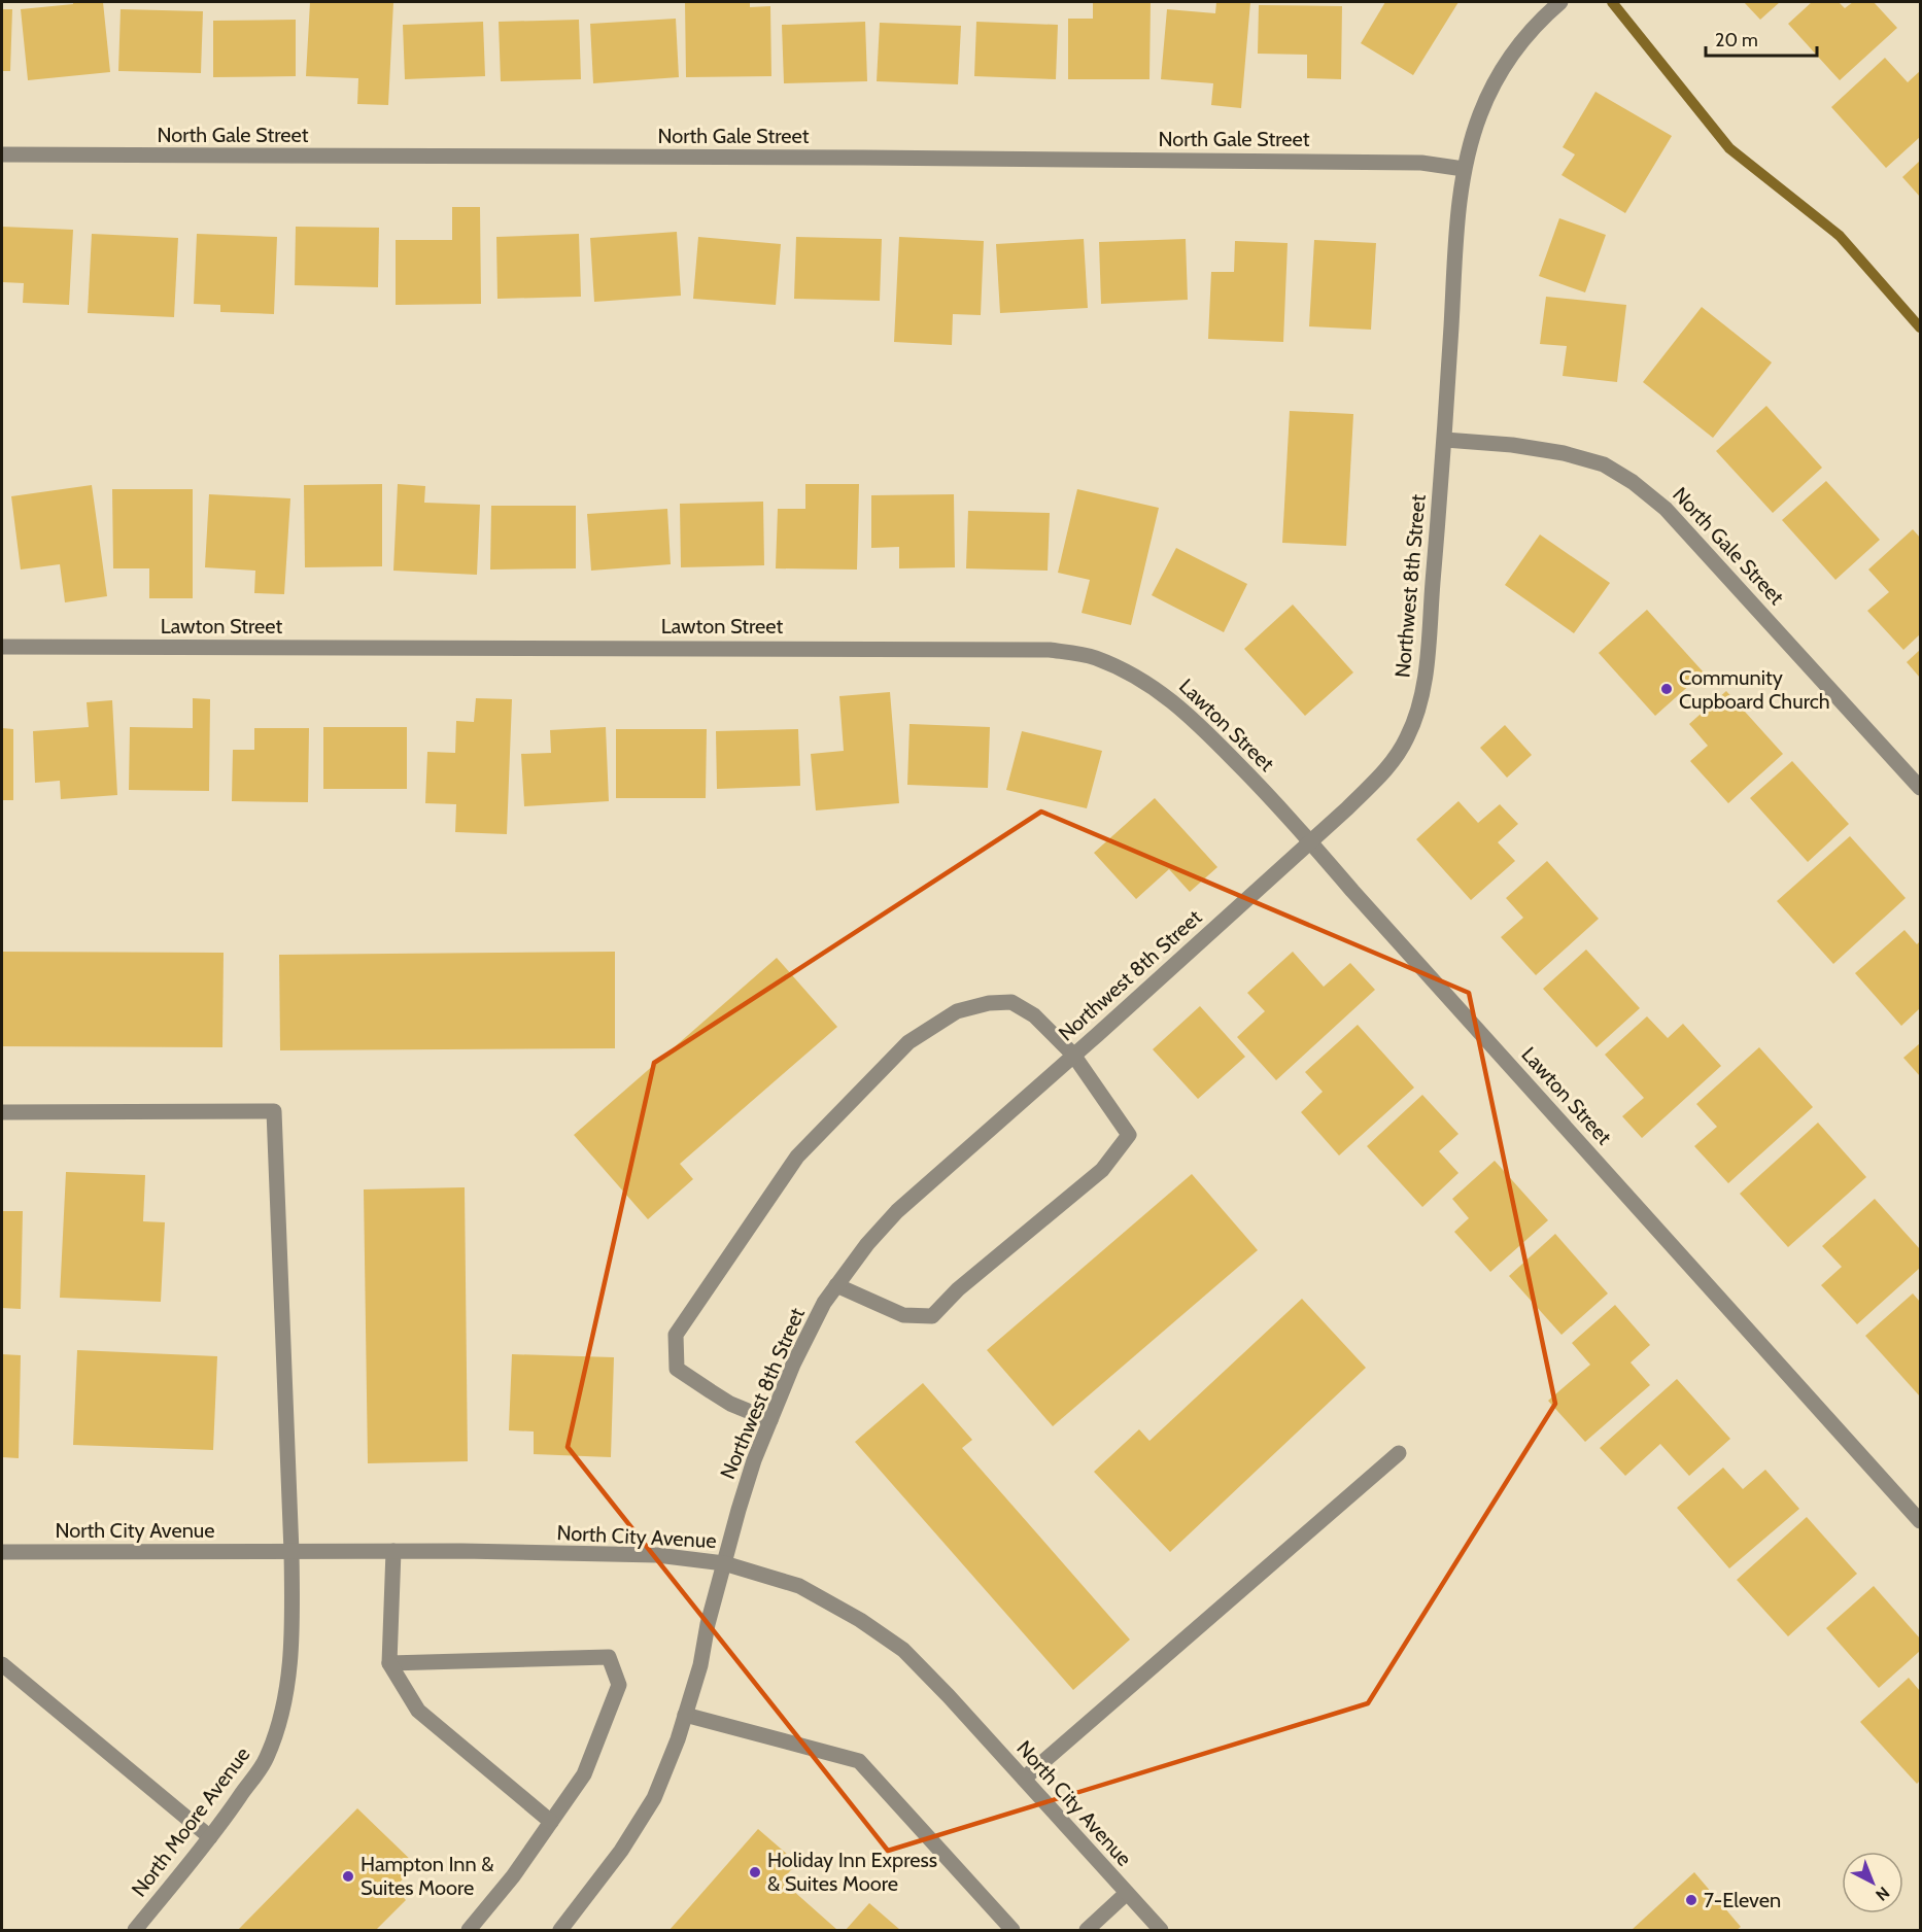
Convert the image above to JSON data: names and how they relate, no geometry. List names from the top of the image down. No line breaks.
{"streets":{"street":["North Gale Street","Northwest 8th Street","Lawton Street","North City Avenue","North Moore Avenue"]},"crossings":[["North Gale Street","Northwest 8th Street"],["Northwest 8th Street","Lawton Street"],["Northwest 8th Street","North City Avenue"],["North City Avenue","North Moore Avenue"]],"places":["Community Cupboard Church","Holiday Inn Express & Suites Moore","Hampton Inn & Suites Moore","7-Eleven"],"scale_bar":"20 m","north":"bottom right"}
